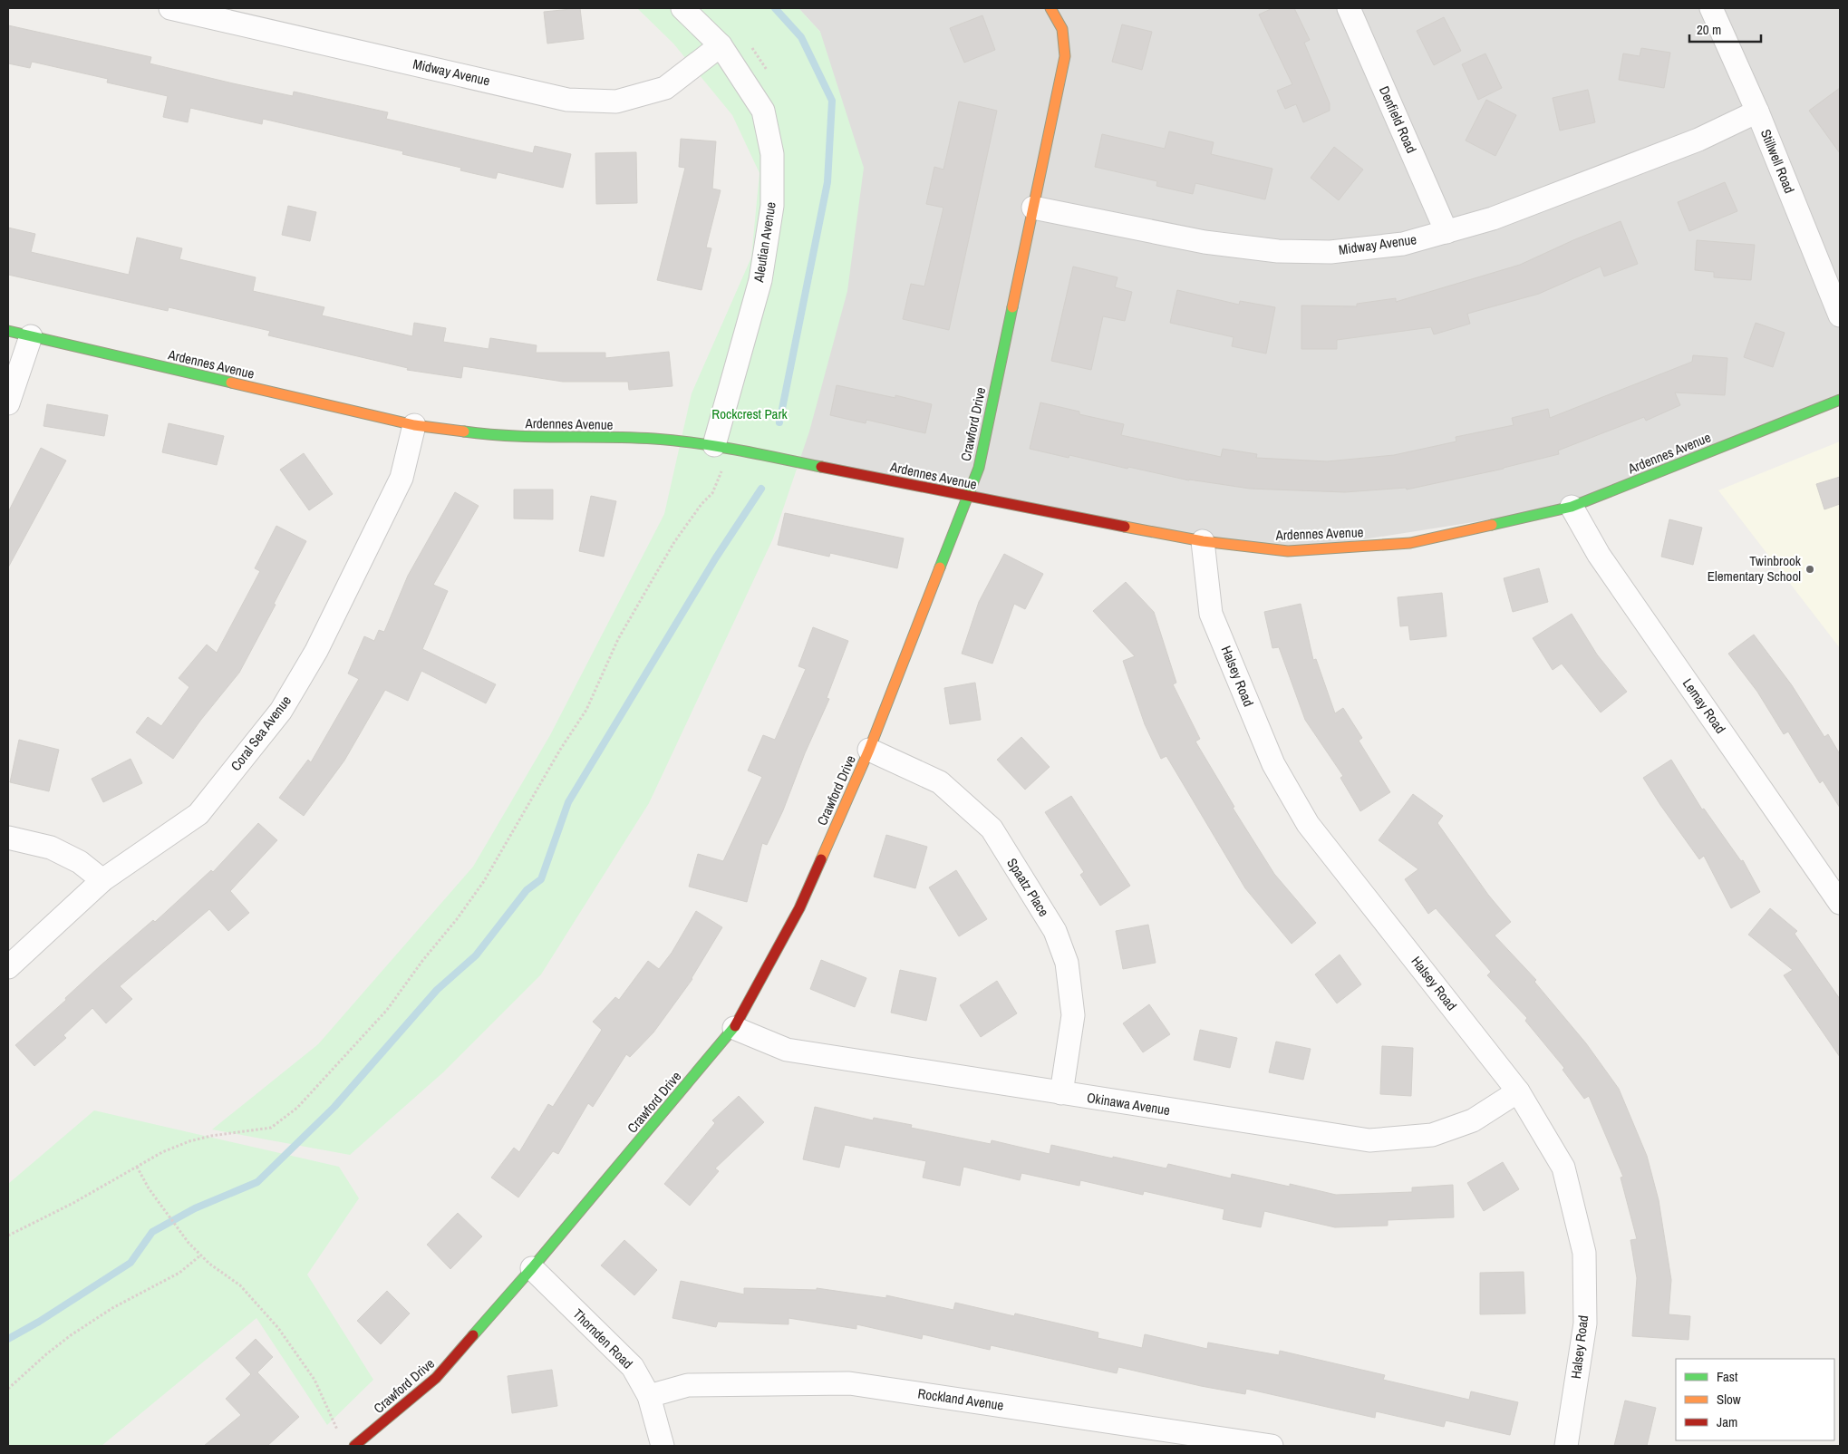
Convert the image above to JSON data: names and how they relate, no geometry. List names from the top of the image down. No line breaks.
{"streets":{"street":["Midway Avenue","Denfield Road","Stillwell Road","Aleutian Avenue","Ardennes Avenue","Crawford Drive","Halsey Road","Lemay Road","Coral Sea Avenue","Spaatz Place","Okinawa Avenue","Thornden Road","Rockland Avenue"]},"crossings":[["Midway Avenue","Denfield Road"],["Midway Avenue","Stillwell Road"],["Midway Avenue","Aleutian Avenue"],["Midway Avenue","Crawford Drive"],["Aleutian Avenue","Ardennes Avenue"],["Ardennes Avenue","Crawford Drive"],["Ardennes Avenue","Halsey Road"],["Ardennes Avenue","Lemay Road"],["Ardennes Avenue","Coral Sea Avenue"],["Crawford Drive","Spaatz Place"],["Crawford Drive","Okinawa Avenue"],["Crawford Drive","Thornden Road"],["Halsey Road","Okinawa Avenue"],["Spaatz Place","Okinawa Avenue"],["Thornden Road","Rockland Avenue"]],"parks":["Rockcrest Park"],"places":["Twinbrook Elementary School"],"legend":["Fast","Slow","Jam"],"scale_bar":"20 m"}
